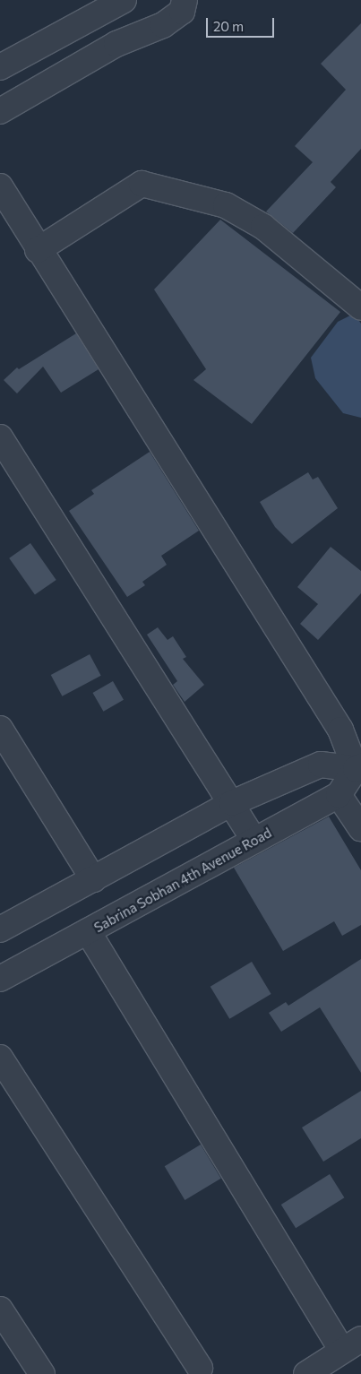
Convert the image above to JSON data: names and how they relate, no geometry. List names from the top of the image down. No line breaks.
{"streets":{"street":["Sabrina Sobhan 4th Avenue Road"]},"scale_bar":"20 m"}
